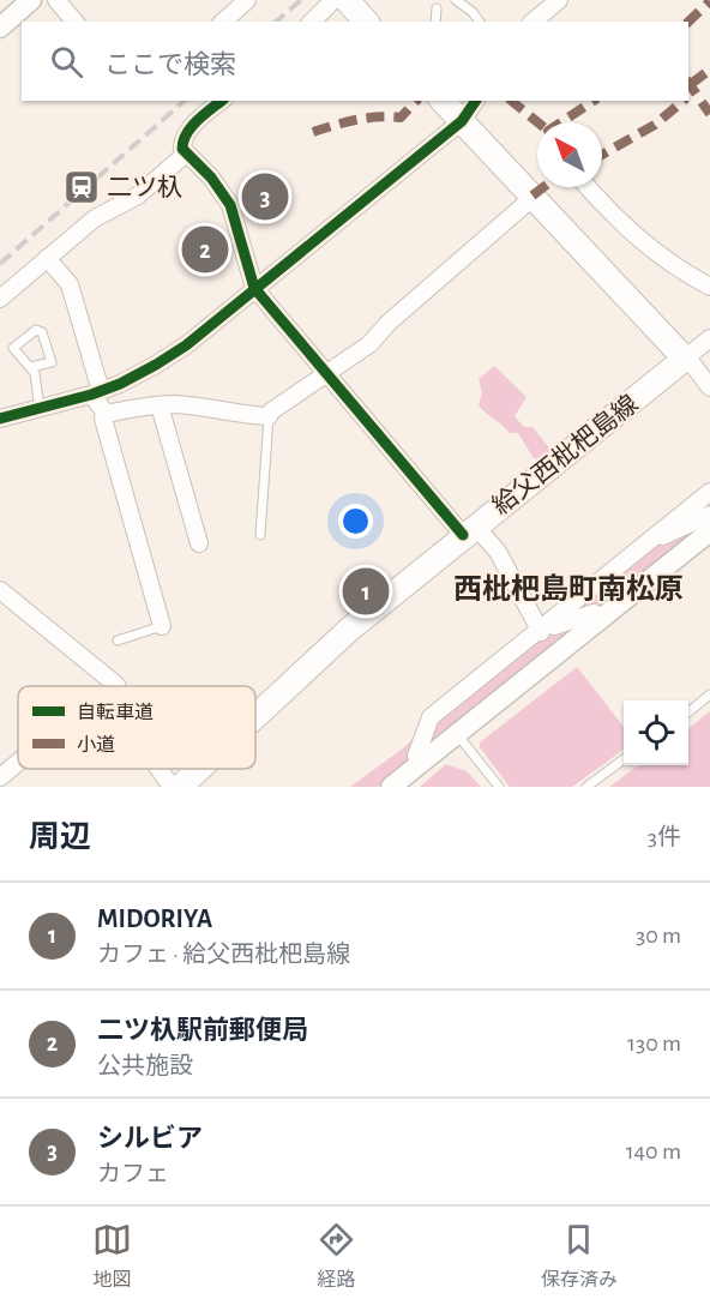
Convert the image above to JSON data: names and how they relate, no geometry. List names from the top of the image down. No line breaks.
{"streets":{"main road":["給父西枇杷島線"]},"districts":["西枇杷島町南松原"],"places":{"station":["二ツ杁"]},"legend":["自転車道","小道"],"north":"top left","page":{"search":"ここで検索","pins":["3","2","1"],"heading":["周辺","3件"],"list":[{"mark":"1","name":"MIDORIYA","note":"カフェ · 給父西枇杷島線","value":"30 m"},{"mark":"2","name":"二ツ杁駅前郵便局","note":"公共施設","value":"130 m"},{"mark":"3","name":"シルビア","note":"カフェ","value":"140 m"}],"nav":["地図","経路","保存済み"]}}
